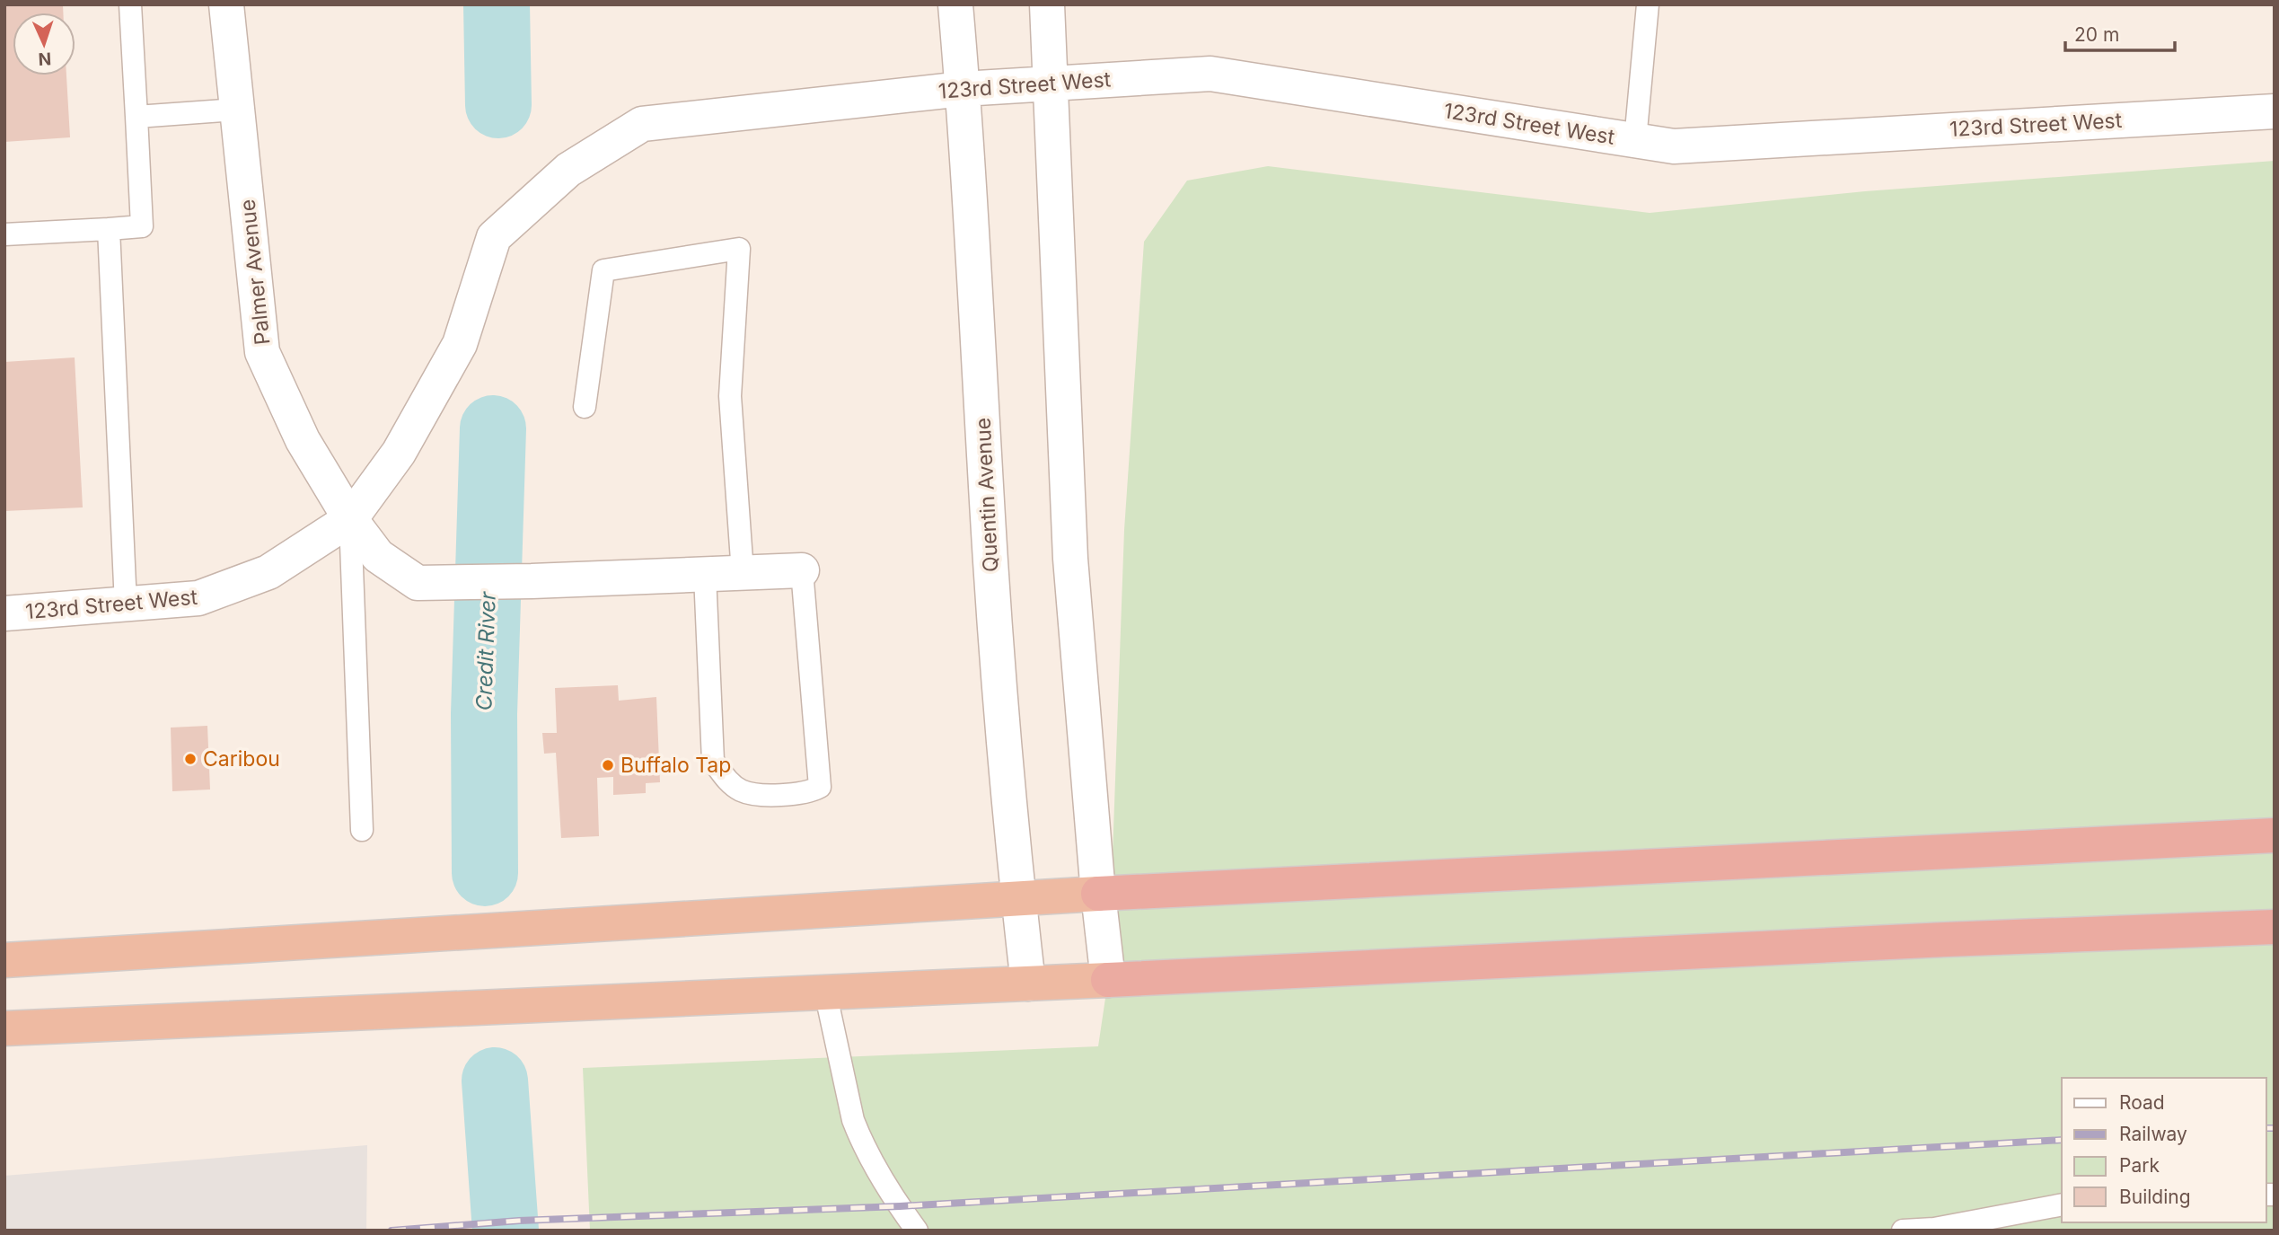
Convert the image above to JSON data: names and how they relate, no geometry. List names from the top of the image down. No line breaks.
{"streets":{"street":["123rd Street West","Palmer Avenue","Quentin Avenue"]},"crossings":[["123rd Street West","Palmer Avenue"],["123rd Street West","Quentin Avenue"]],"water":["Credit River"],"places":["Caribou","Buffalo Tap"],"legend":["Road","Railway","Park","Building"],"scale_bar":"20 m","north":"bottom"}
